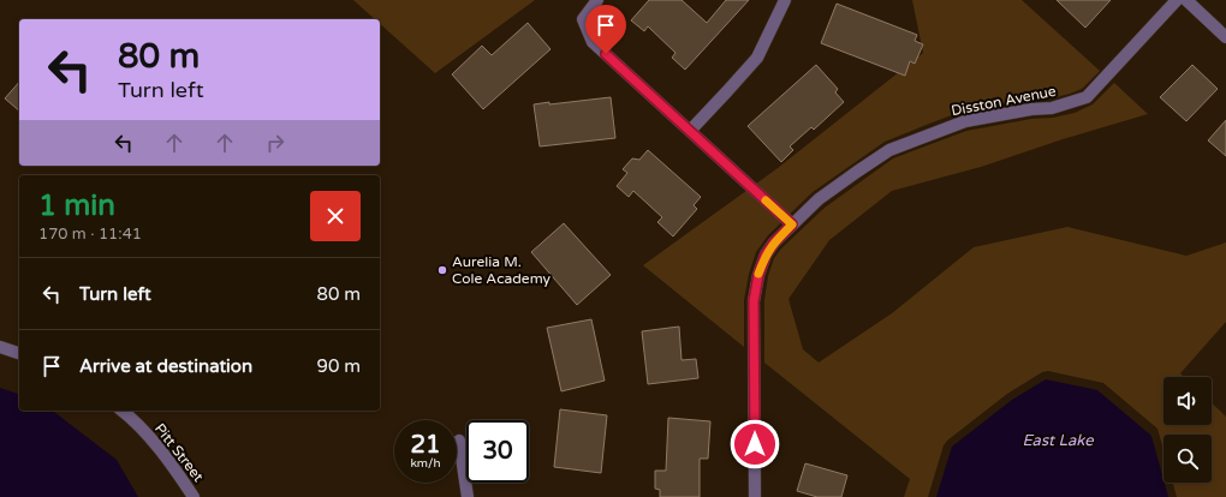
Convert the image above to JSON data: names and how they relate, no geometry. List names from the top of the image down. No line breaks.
{"streets":{"street":["Disston Avenue","Pitt Street"]},"water":["East Lake"],"places":["Aurelia M. Cole Academy"],"page":{"turn":["80 m","Turn left"],"heading":["1 min","170 m · 11:41"],"list":[{"name":"Turn left","value":"80 m"},{"name":"Arrive at destination","value":"90 m"}],"speed":"21 km/h","limit":"30"}}
